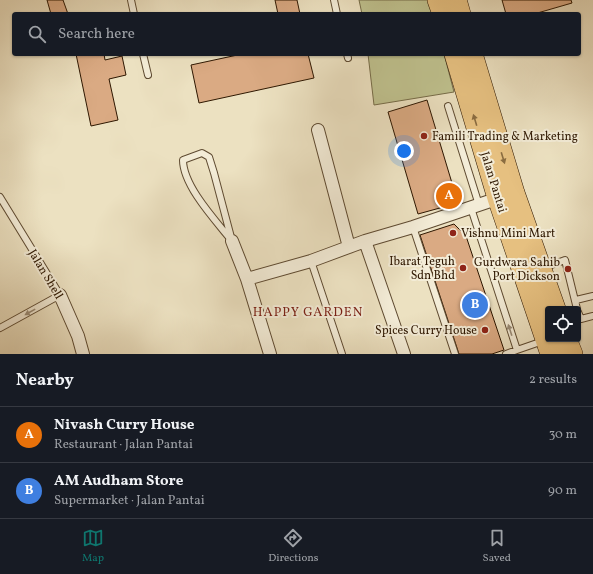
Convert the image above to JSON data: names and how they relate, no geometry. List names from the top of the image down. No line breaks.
{"streets":{"highway":["Jalan Pantai"],"street":["Jalan Shell"]},"districts":["HAPPY GARDEN"],"places":["Famili Trading & Marketing","Vishnu Mini Mart","Ibarat Teguh Sdn Bhd","Gurdwara Sahib Port Dickson","Spices Curry House"],"page":{"search":"Search here","pins":["A","B"],"heading":["Nearby","2 results"],"list":[{"mark":"A","name":"Nivash Curry House","note":"Restaurant · Jalan Pantai","value":"30 m"},{"mark":"B","name":"AM Audham Store","note":"Supermarket · Jalan Pantai","value":"90 m"}],"nav":["Map","Directions","Saved"]}}
